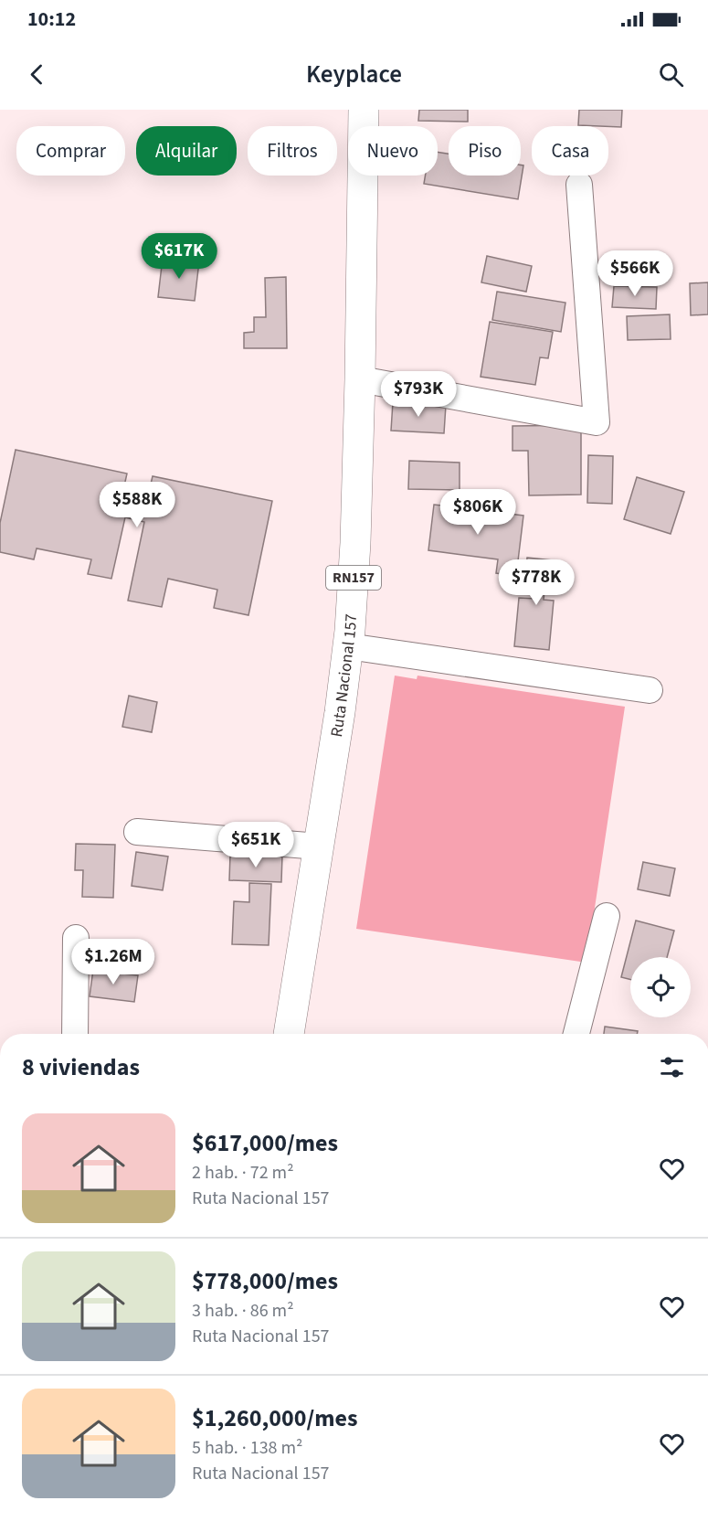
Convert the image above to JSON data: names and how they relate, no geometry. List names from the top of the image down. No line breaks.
{"streets":{"highway":["RN157","Ruta Nacional 157"]},"page":{"status":"10:12","header":"Keyplace","chip":["Comprar","Alquilar","Filtros","Nuevo","Piso","Casa"],"price":["$617K","$566K","$793K","$588K","$806K","$778K","$651K","$1.26M"],"heading":"8 viviendas","list":[{"name":"$617,000/mes","note":"2 hab. · 72 m² · Ruta Nacional 157"},{"name":"$778,000/mes","note":"3 hab. · 86 m² · Ruta Nacional 157"},{"name":"$1,260,000/mes","note":"5 hab. · 138 m² · Ruta Nacional 157"}]}}
